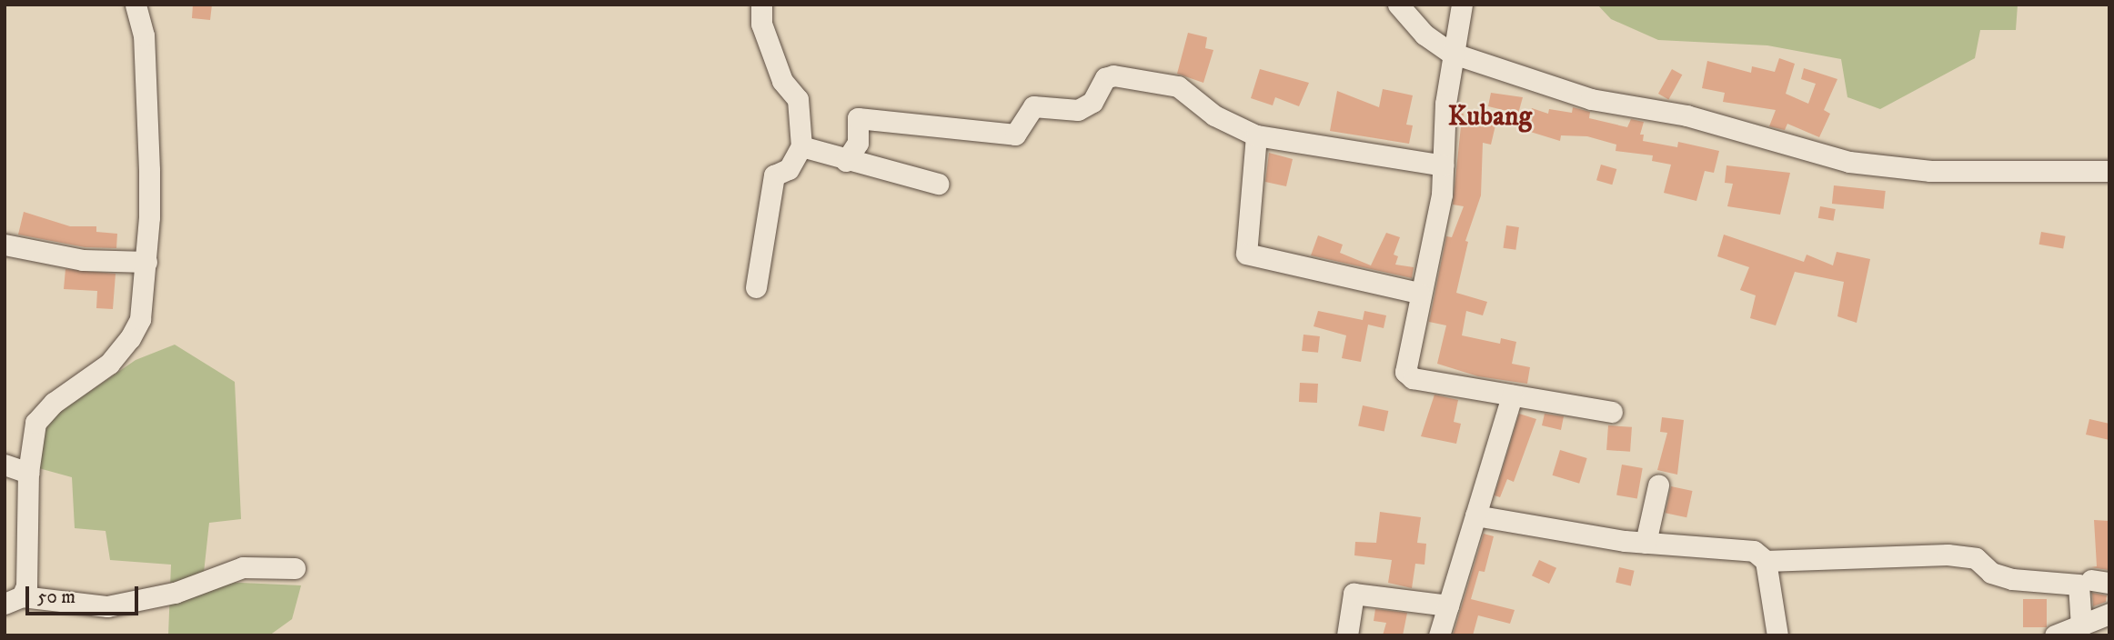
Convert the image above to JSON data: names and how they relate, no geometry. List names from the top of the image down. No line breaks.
{"districts":["Kubang"],"scale_bar":"50 m"}
